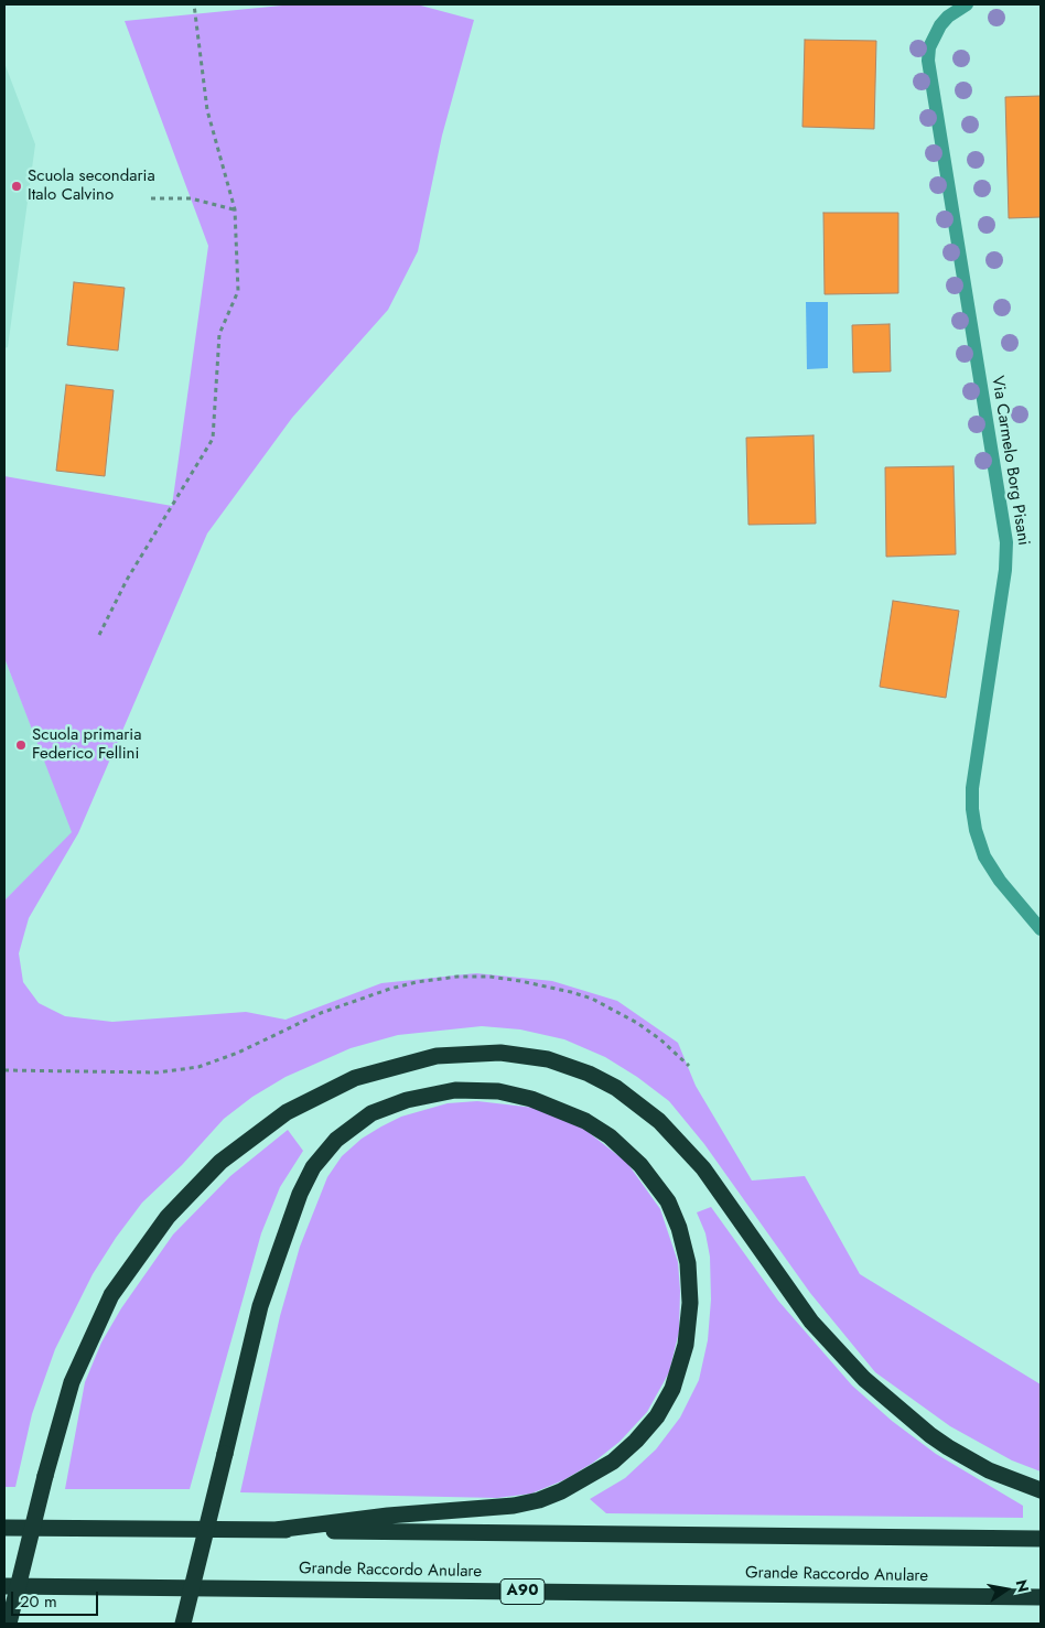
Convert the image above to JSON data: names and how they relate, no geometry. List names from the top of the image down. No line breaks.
{"streets":{"highway":["Grande Raccordo Anulare","A90"],"street":["Via Carmelo Borg Pisani"]},"places":["Scuola secondaria Italo Calvino","Scuola primaria Federico Fellini"],"scale_bar":"20 m","north":"right"}
